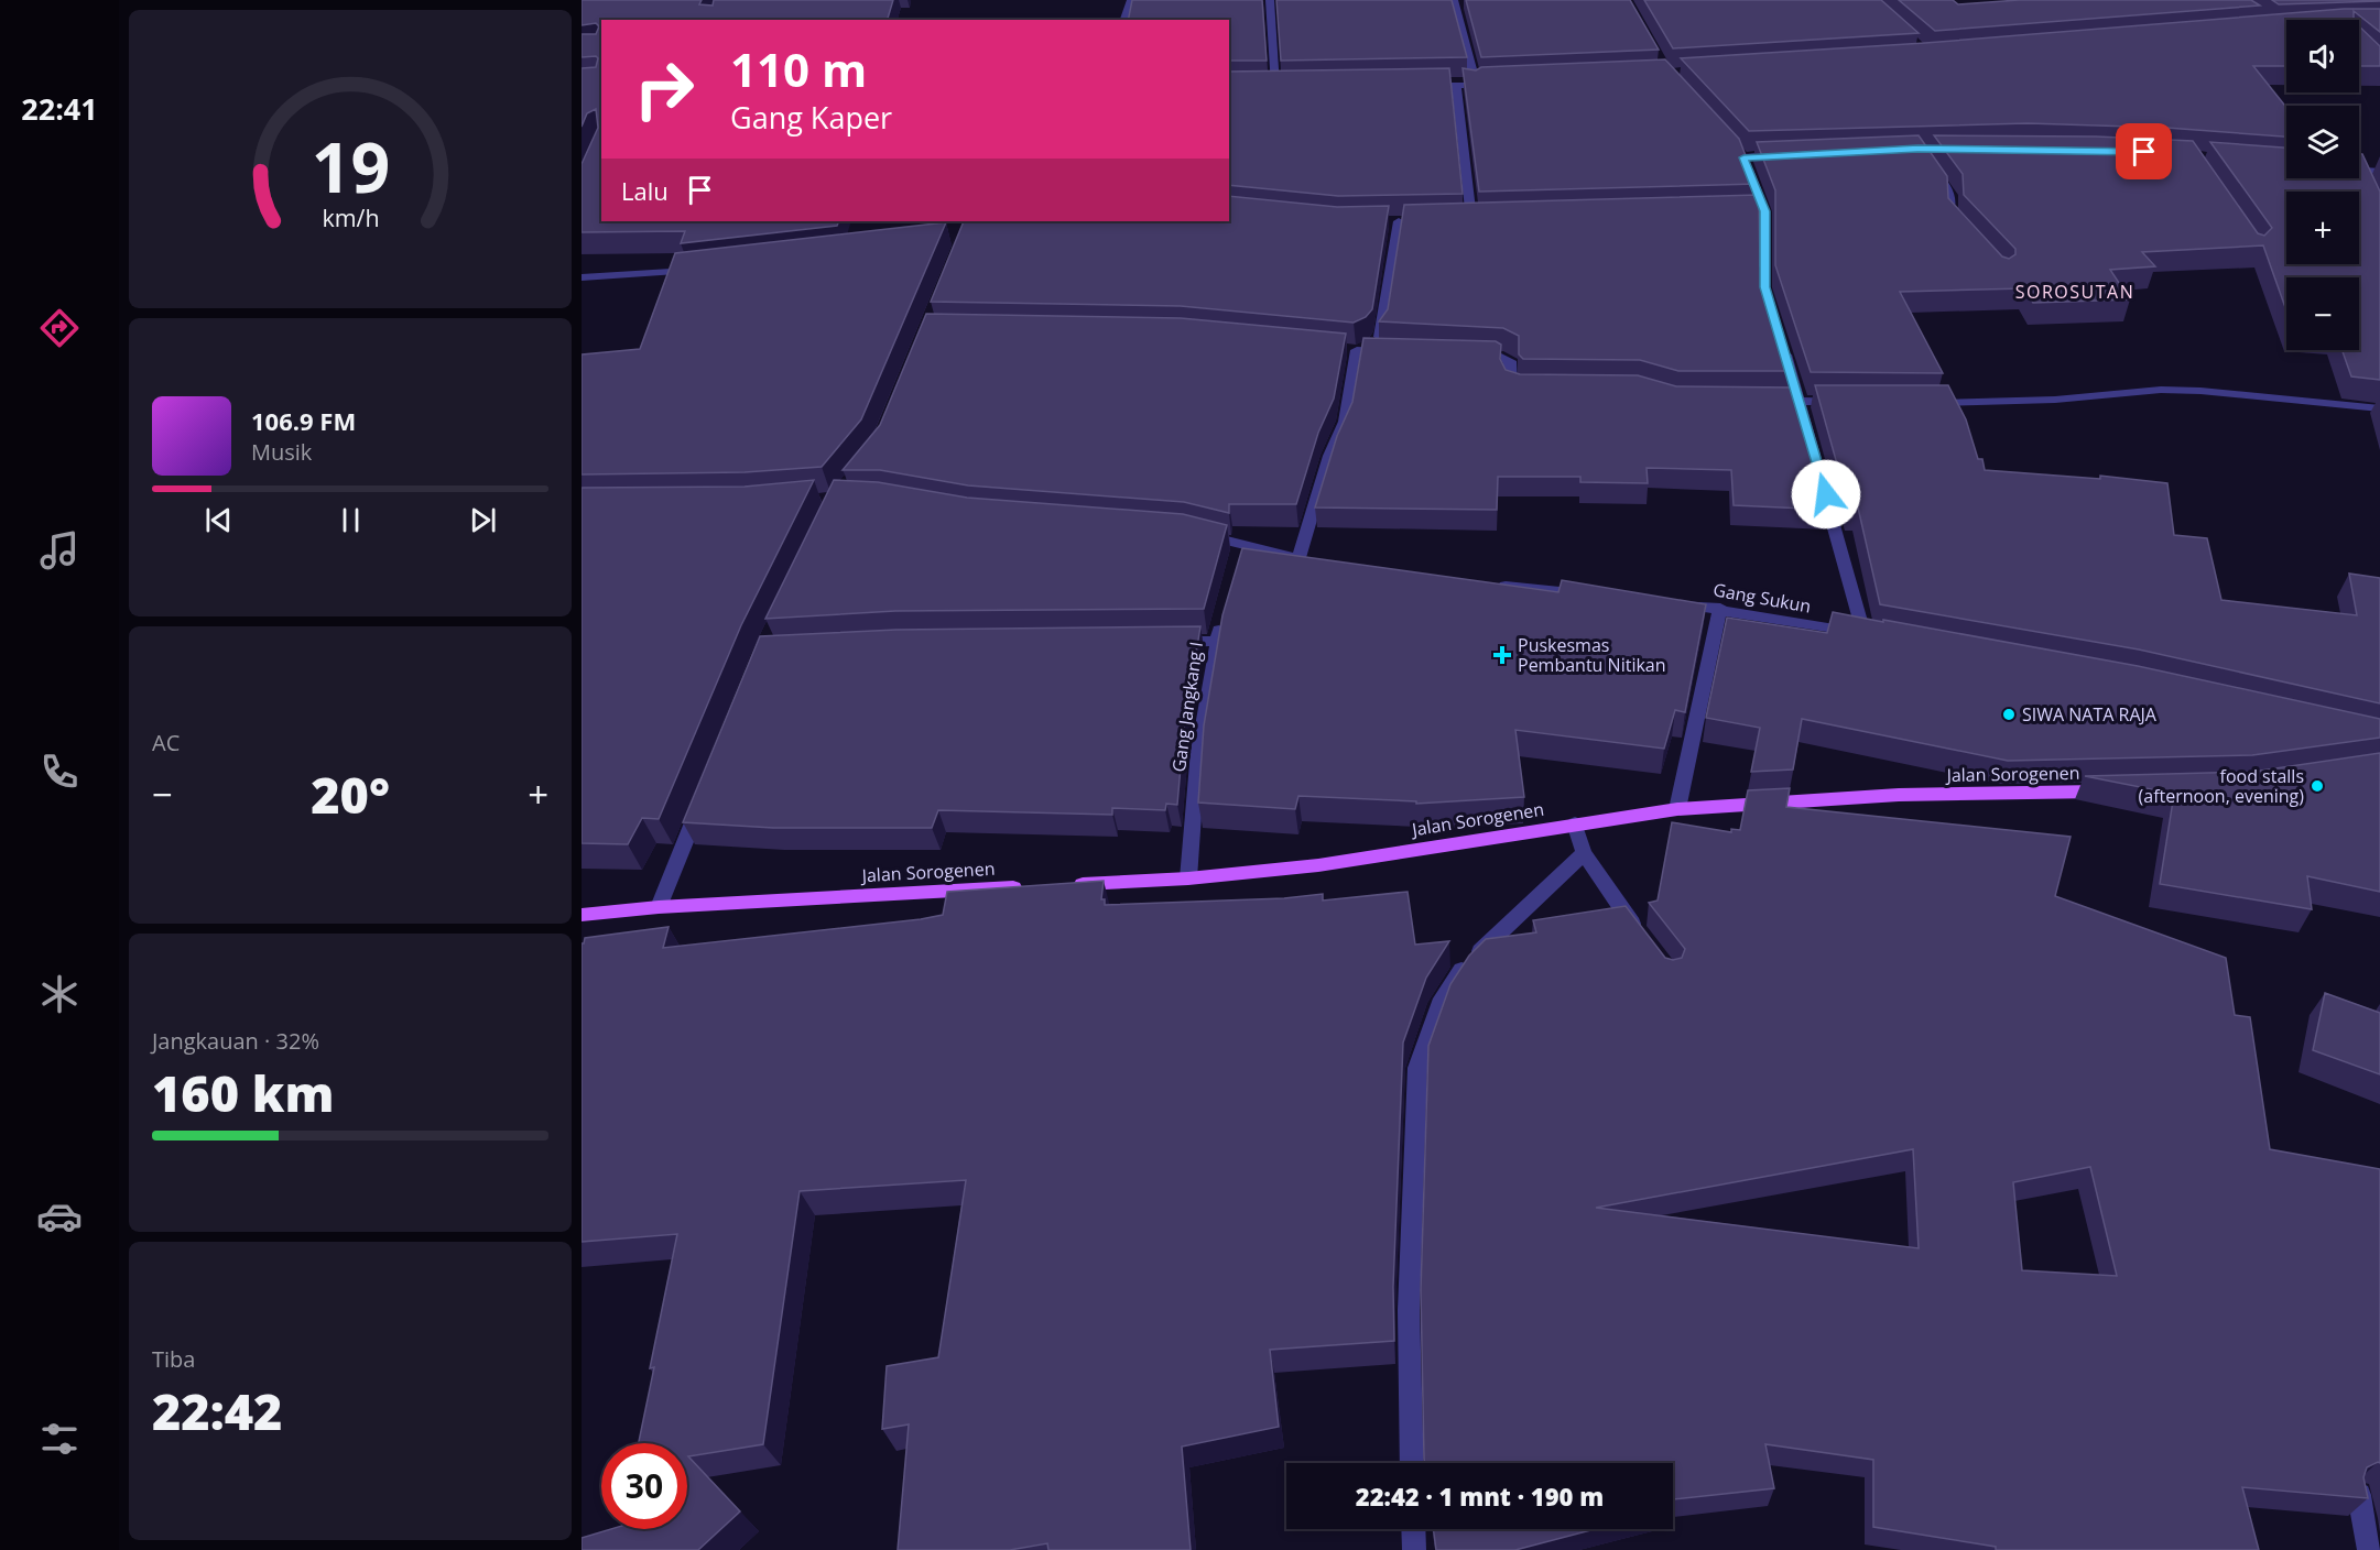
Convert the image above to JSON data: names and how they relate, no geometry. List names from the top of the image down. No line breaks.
{"streets":{"main road":["Jalan Sorogenen"],"street":["Gang Sukun","Gang Jangkang I"]},"crossings":[["Gang Jangkang I","Jalan Sorogenen"]],"districts":["SOROSUTAN"],"places":{"health":["Puskesmas Pembantu Nitikan"],"other":["SIWA NATA RAJA","food stalls (afternoon, evening)"]},"page":{"tabs":"22:41","map_buttons":["+","−"],"turn":["110 m","Gang Kaper"],"then":"Lalu","song":["106.9 FM","Musik"],"tile":["AC",["Jangkauan · 32%","160 km"],["Tiba","22:42"]],"heat":["−","20°","+"],"limit":"30","trip":"22:42 · 1 mnt · 190 m","gauge":["19","km/h"]}}
